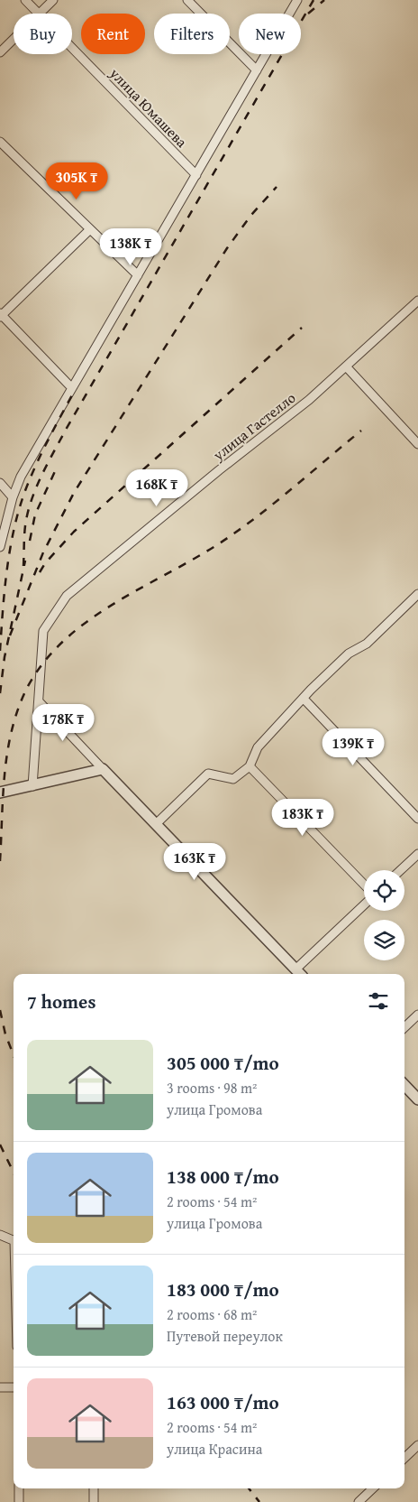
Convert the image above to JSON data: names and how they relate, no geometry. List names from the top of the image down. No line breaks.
{"streets":{"street":["улица Юмашева","улица Гастелло"]},"page":{"chip":["Buy","Rent","Filters","New"],"price":["305K ₸","138K ₸","168K ₸","178K ₸","139K ₸","183K ₸","163K ₸"],"heading":"7 homes","list":[{"name":"305 000 ₸/mo","note":"3 rooms · 98 m² · улица Громова"},{"name":"138 000 ₸/mo","note":"2 rooms · 54 m² · улица Громова"},{"name":"183 000 ₸/mo","note":"2 rooms · 68 m² · Путевой переулок"},{"name":"163 000 ₸/mo","note":"2 rooms · 54 m² · улица Красина"}]}}
